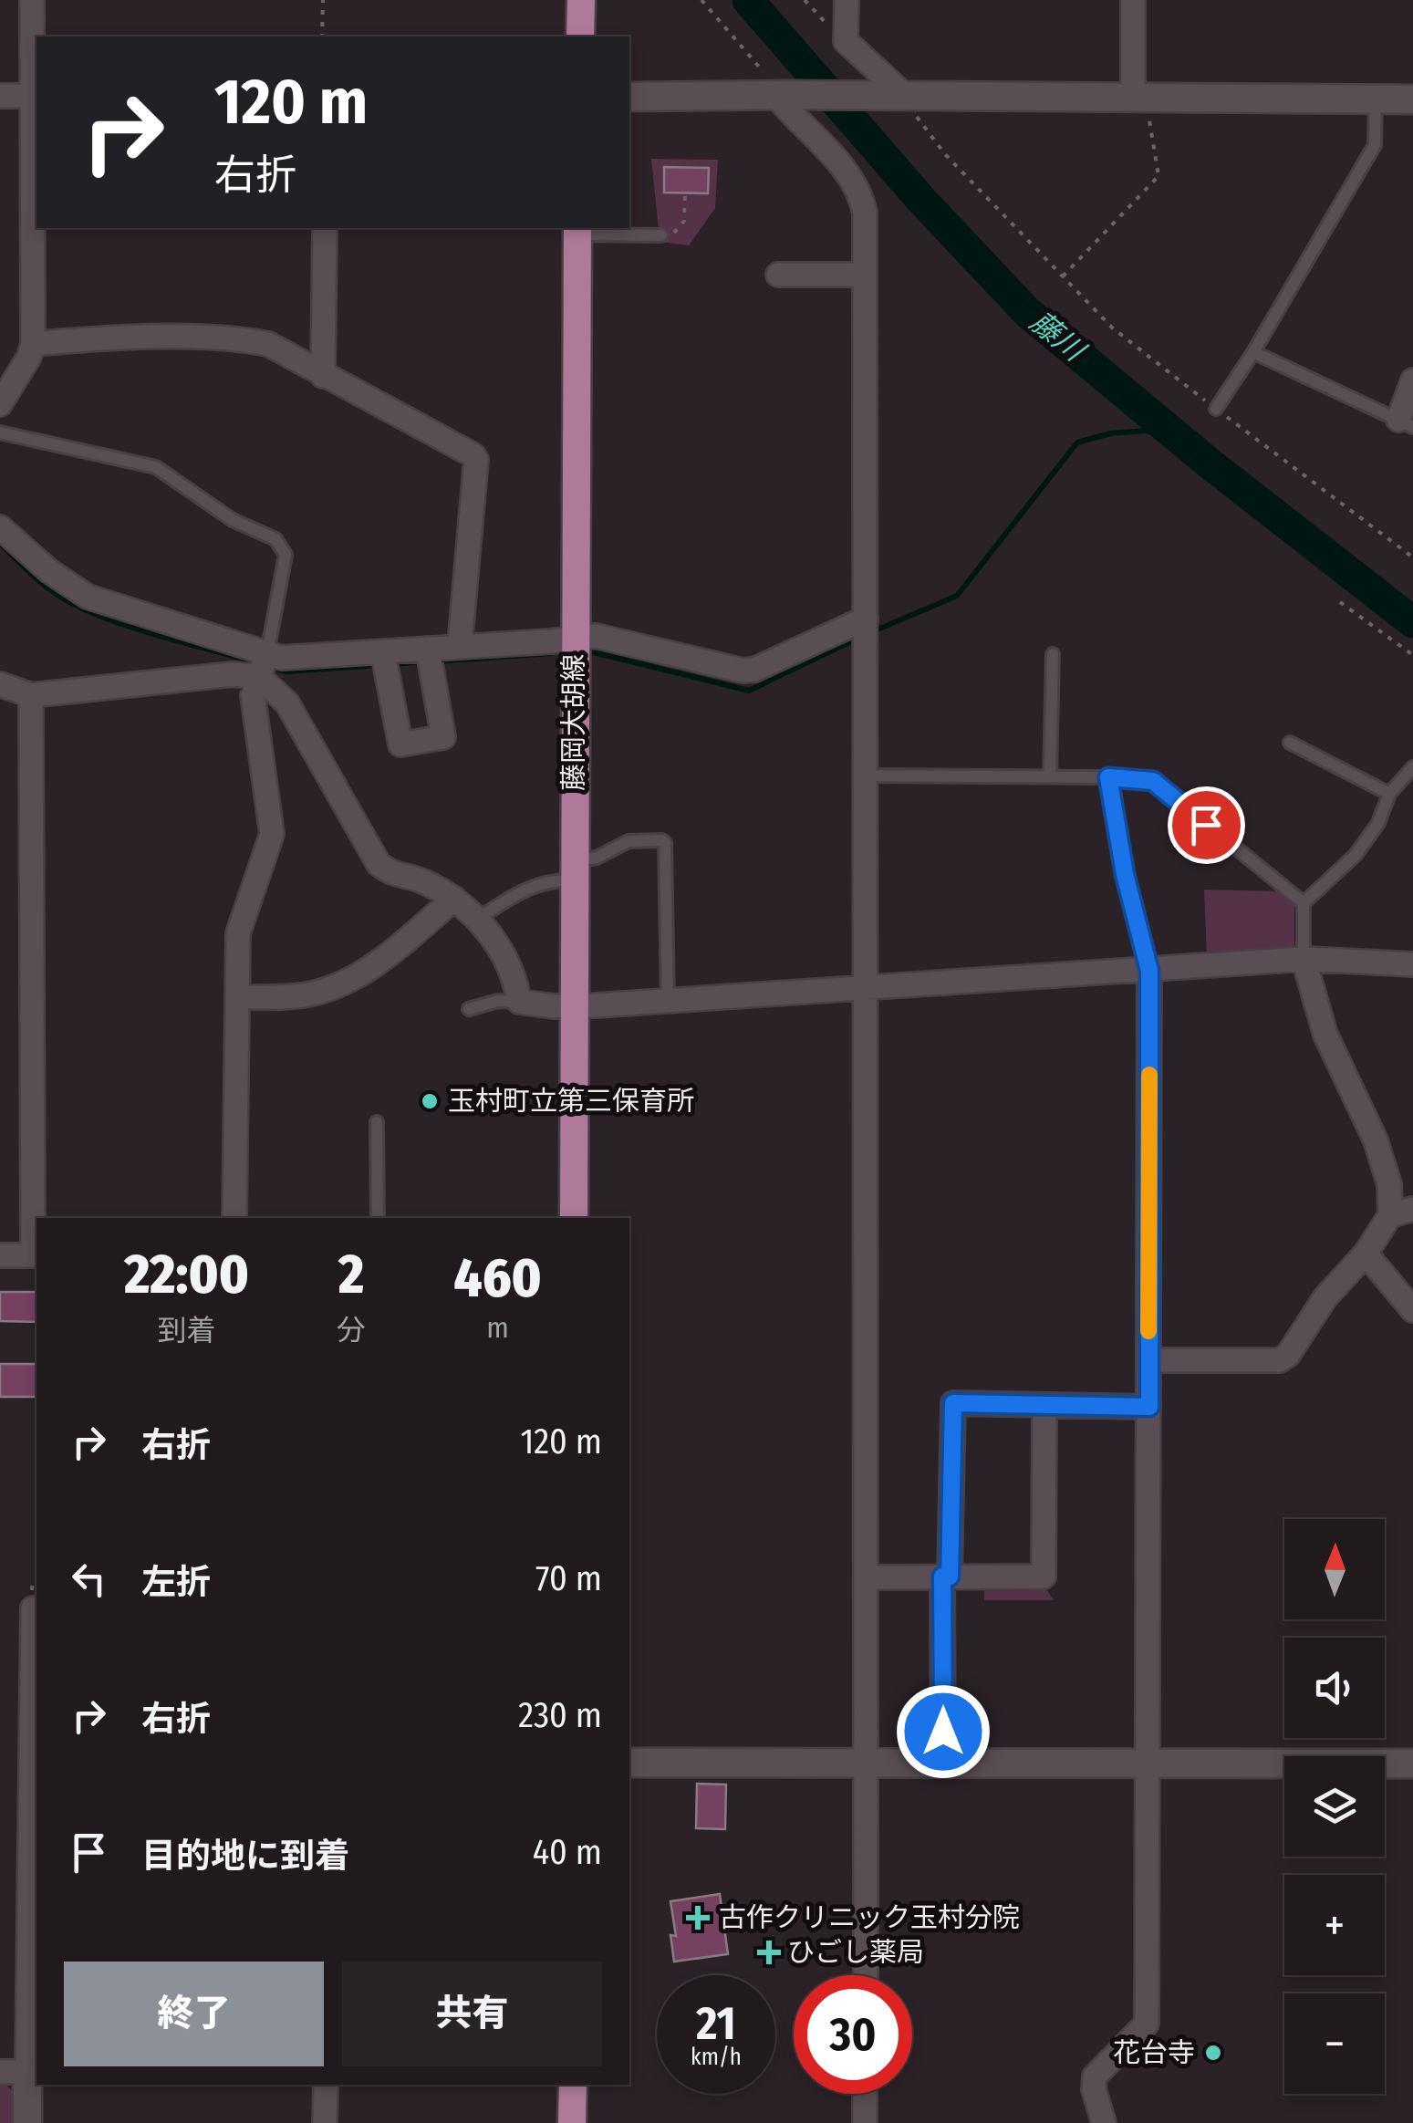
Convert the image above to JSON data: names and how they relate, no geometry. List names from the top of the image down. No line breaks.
{"streets":{"main road":["藤岡大胡線"]},"water":["藤川"],"places":{"other":["玉村町立第三保育所","花台寺"],"health":["古作クリニック玉村分院","ひごし薬局"]},"north":"top","page":{"turn":["120 m","右折"],"eta":["22:00","到着","2","分","460","m"],"list":[{"name":"右折","value":"120 m"},{"name":"左折","value":"70 m"},{"name":"右折","value":"230 m"},{"name":"目的地に到着","value":"40 m"}],"map_buttons":["+","−"],"buttons":["終了","共有"],"speed":"21 km/h","limit":"30"}}
